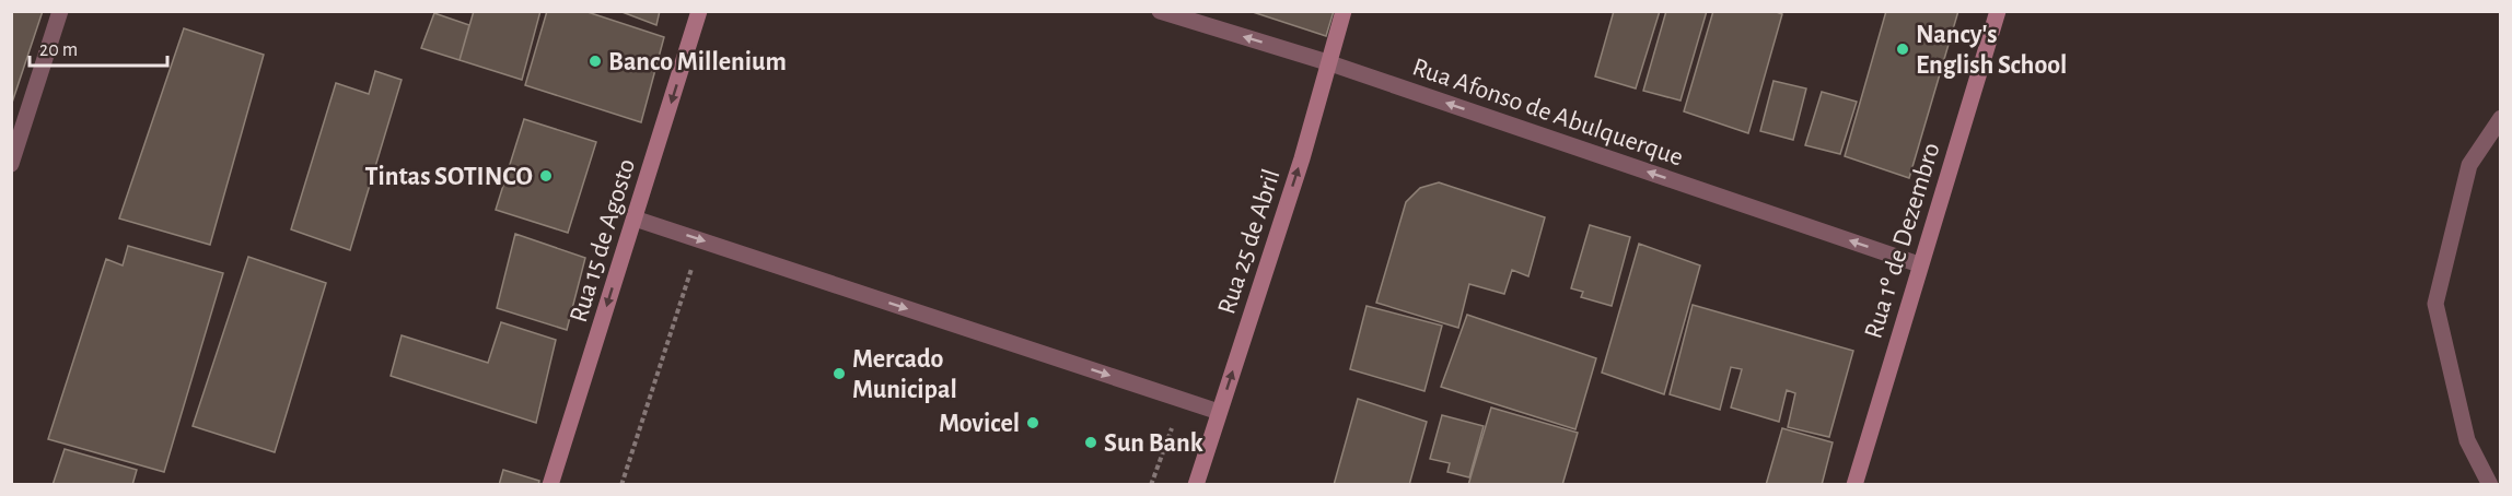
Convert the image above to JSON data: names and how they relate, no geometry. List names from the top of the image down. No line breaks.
{"streets":{"main road":["Rua 15 de Agosto","Rua 1º de Dezembro","Rua 25 de Abril"],"street":["Rua Afonso de Abulquerque"]},"crossings":[["Rua Afonso de Abulquerque","Rua 1º de Dezembro"],["Rua Afonso de Abulquerque","Rua 25 de Abril"]],"one_way":["Rua Afonso de Abulquerque","Rua 15 de Agosto","Rua 25 de Abril"],"places":["Nancy's English School","Banco Millenium","Tintas SOTINCO","Mercado Municipal","Movicel","Sun Bank"],"scale_bar":"20 m"}
